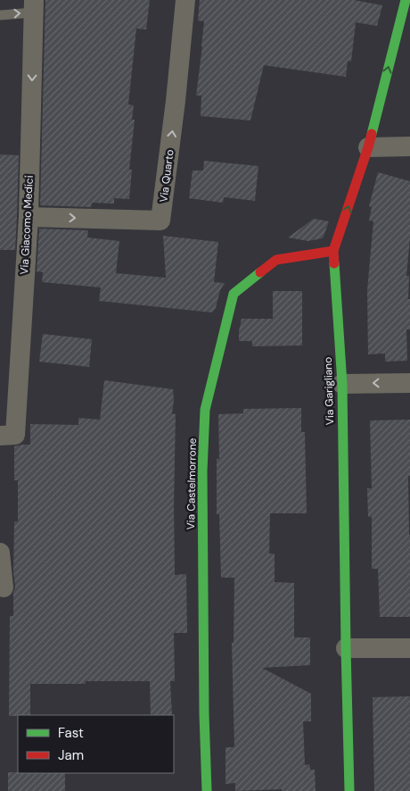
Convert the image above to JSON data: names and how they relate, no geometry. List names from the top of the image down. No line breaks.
{"streets":{"street":["Via Quarto","Via Giacomo Medici","Via Garigliano","Via Castelmorrone"]},"crossings":[["Via Quarto","Via Giacomo Medici"],["Via Garigliano","Via Castelmorrone"]],"one_way":["Via Giacomo Medici"],"legend":["Fast","Jam"]}
